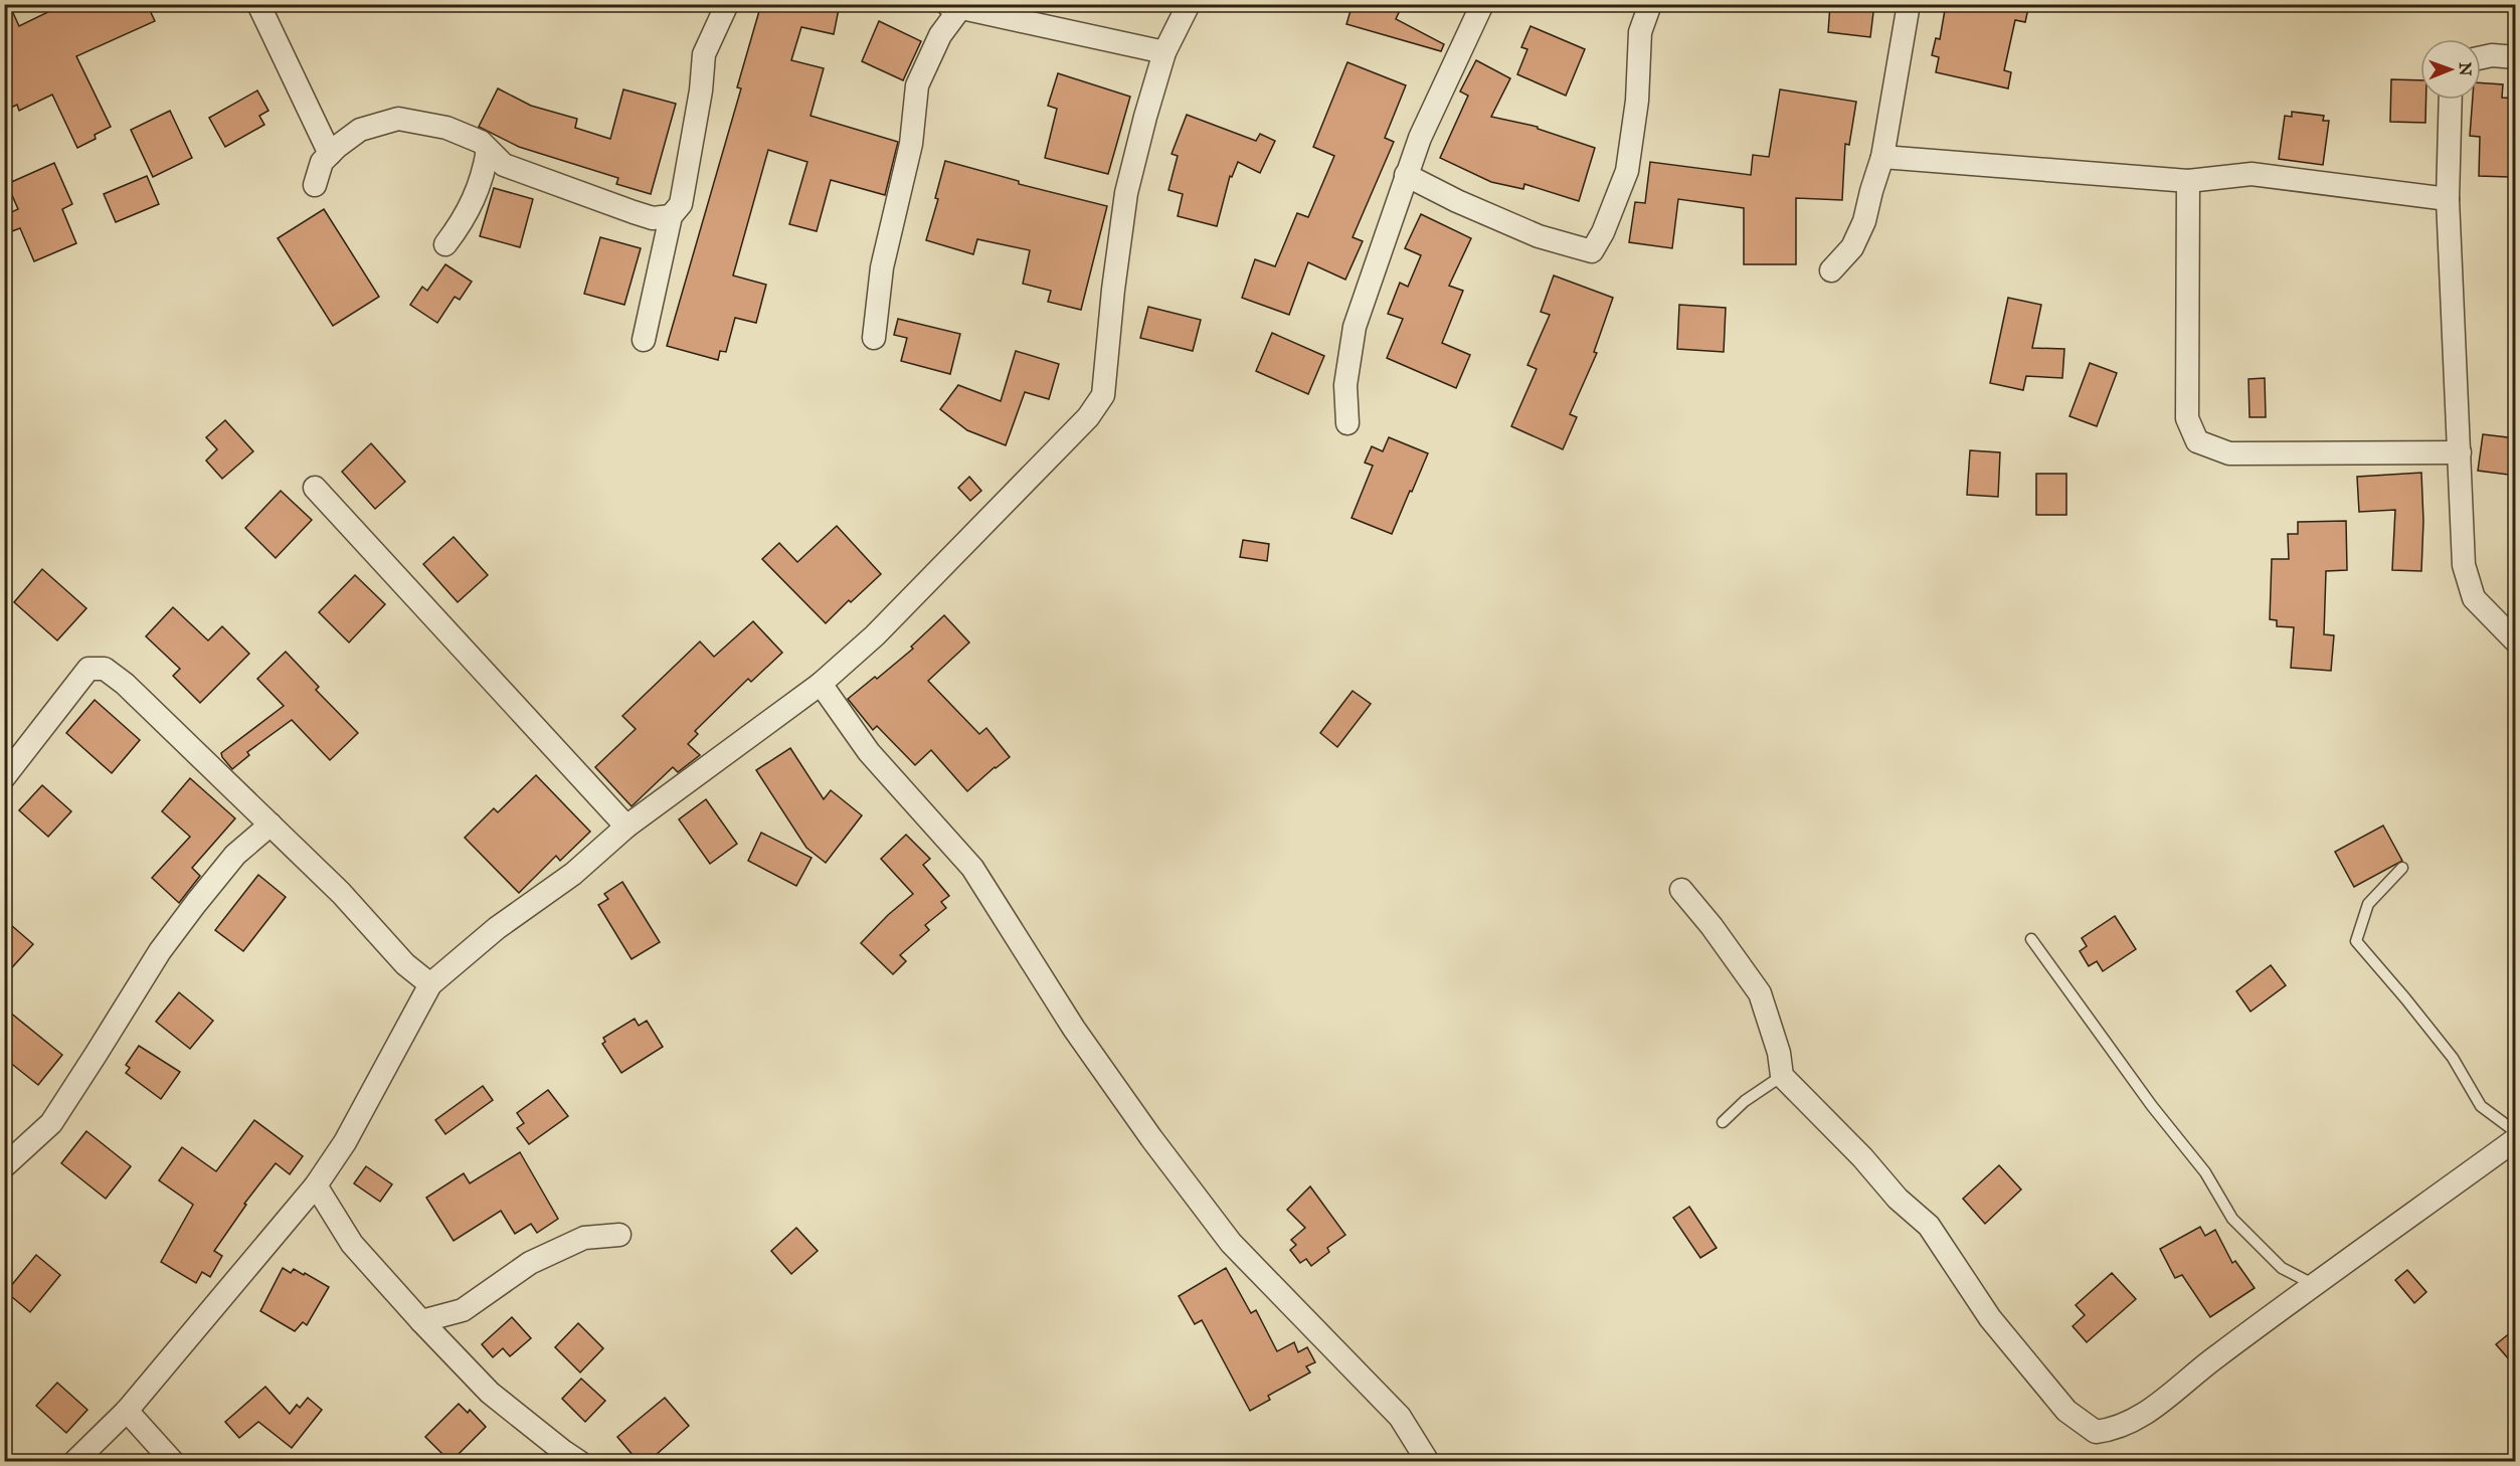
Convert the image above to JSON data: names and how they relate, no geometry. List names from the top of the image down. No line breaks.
{"north":"right"}
